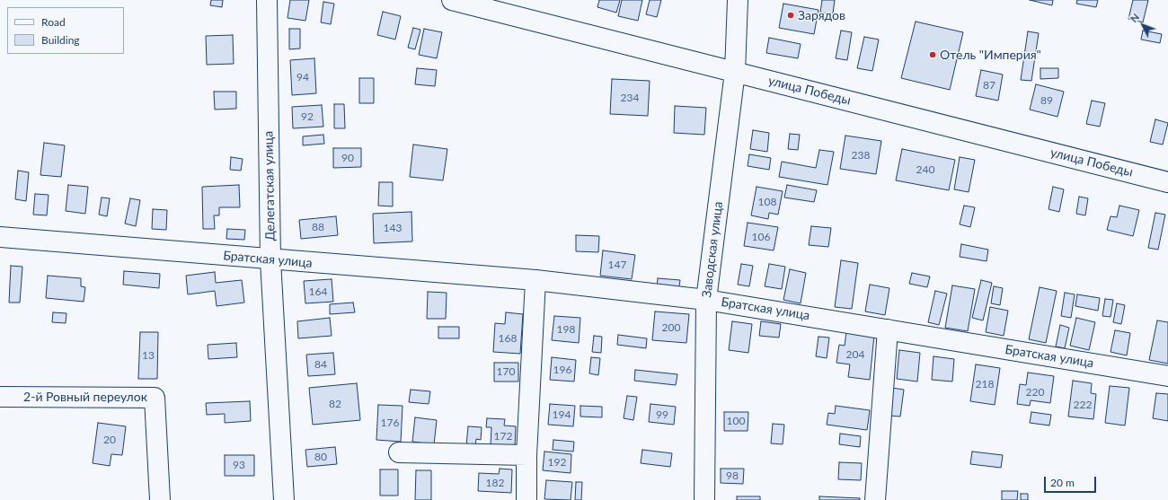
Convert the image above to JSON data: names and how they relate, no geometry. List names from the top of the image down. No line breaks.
{"streets":{"street":["улица Победы","Делегатская улица","Заводская улица","Братская улица","2-й Ровный переулок"]},"crossings":[["улица Победы","Заводская улица"],["Делегатская улица","Братская улица"],["Заводская улица","Братская улица"]],"places":["Зарядов","Отель \"Империя\""],"house_numbers":["94","87","234","89","92","238","90","240","108","88","143","106","147","164","200","198","168","204","13","84","196","170","218","220","82","222","194","99","100","176","172","20","80","192","93","98","182"],"legend":["Road","Building"],"scale_bar":"20 m","north":"top left"}
